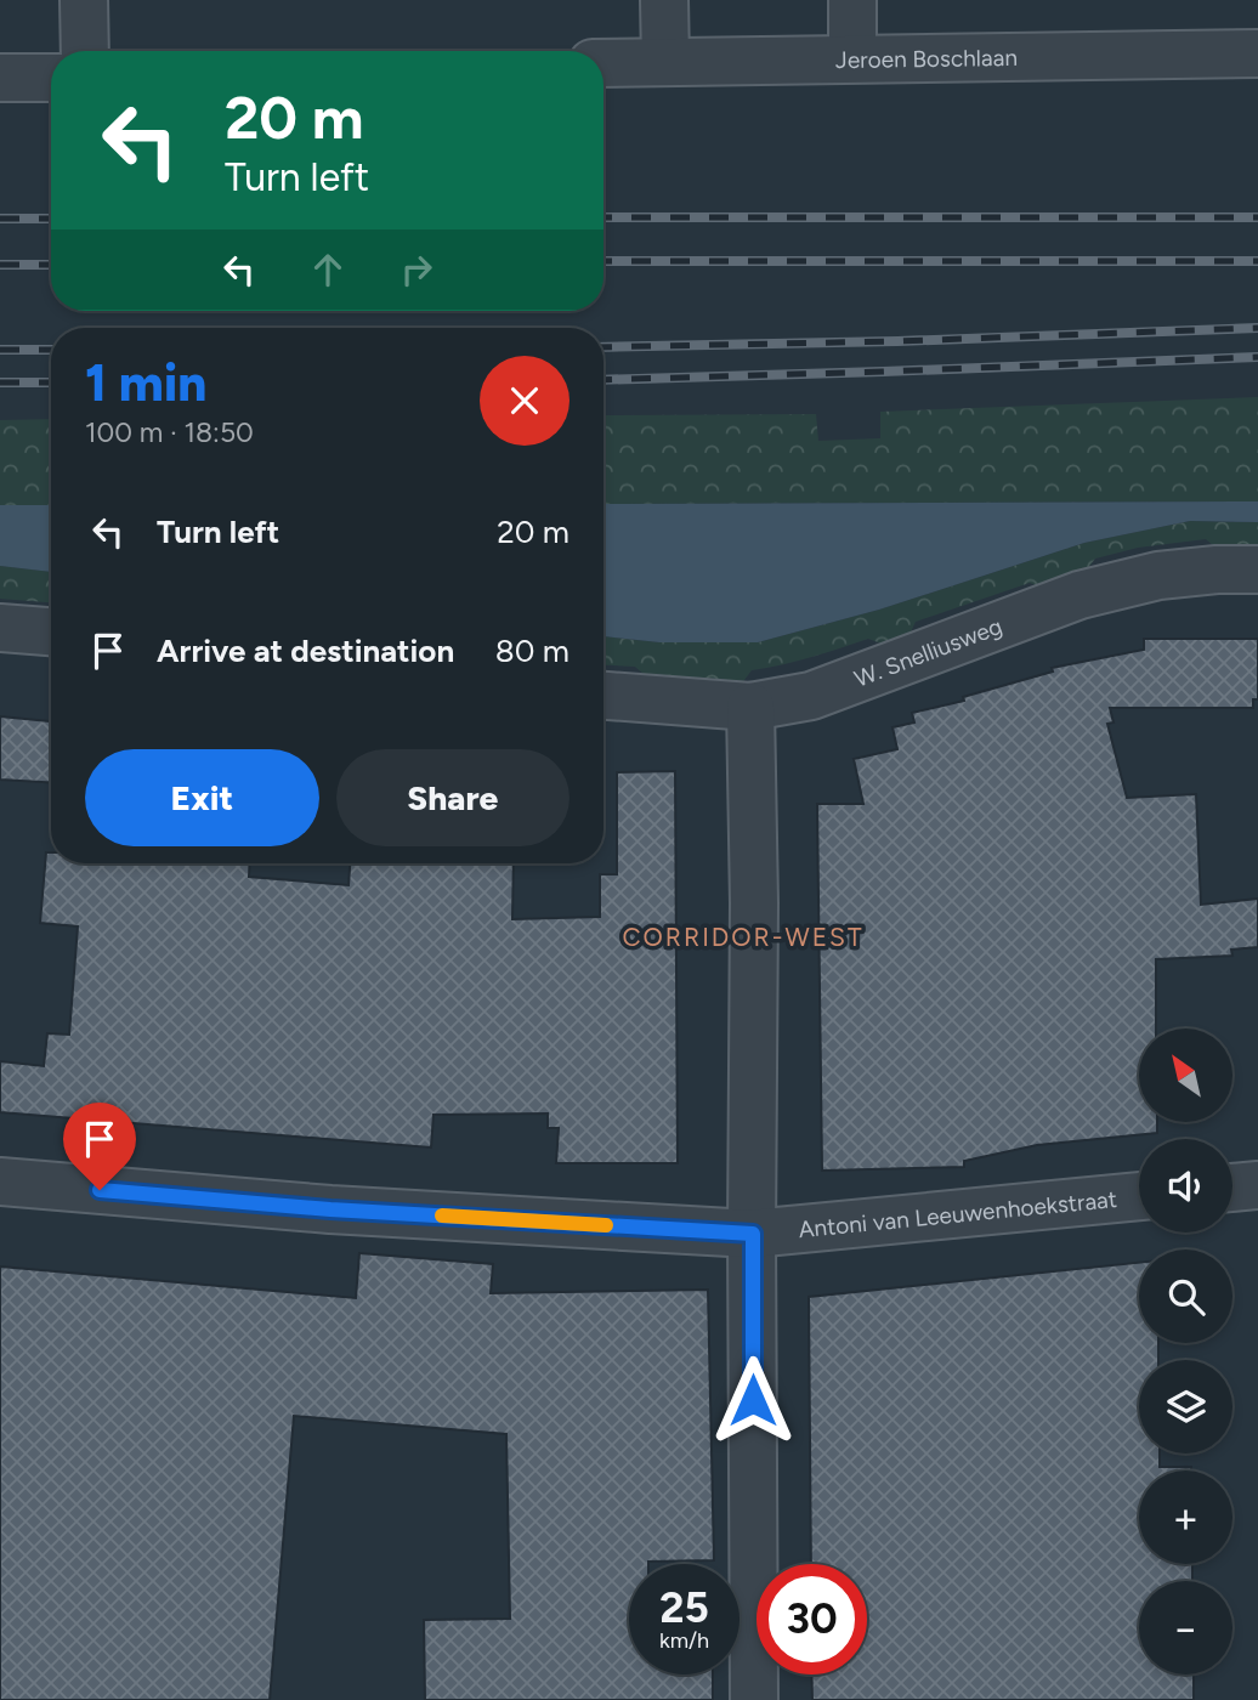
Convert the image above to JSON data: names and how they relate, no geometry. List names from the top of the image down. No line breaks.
{"streets":{"street":["Jeroen Boschlaan","W. Snelliusweg","Antoni van Leeuwenhoekstraat"]},"districts":["CORRIDOR-WEST"],"north":"top left","page":{"turn":["20 m","Turn left"],"heading":["1 min","100 m · 18:50"],"list":[{"name":"Turn left","value":"20 m"},{"name":"Arrive at destination","value":"80 m"}],"buttons":["Exit","Share"],"map_buttons":["+","−"],"speed":"25 km/h","limit":"30"}}
